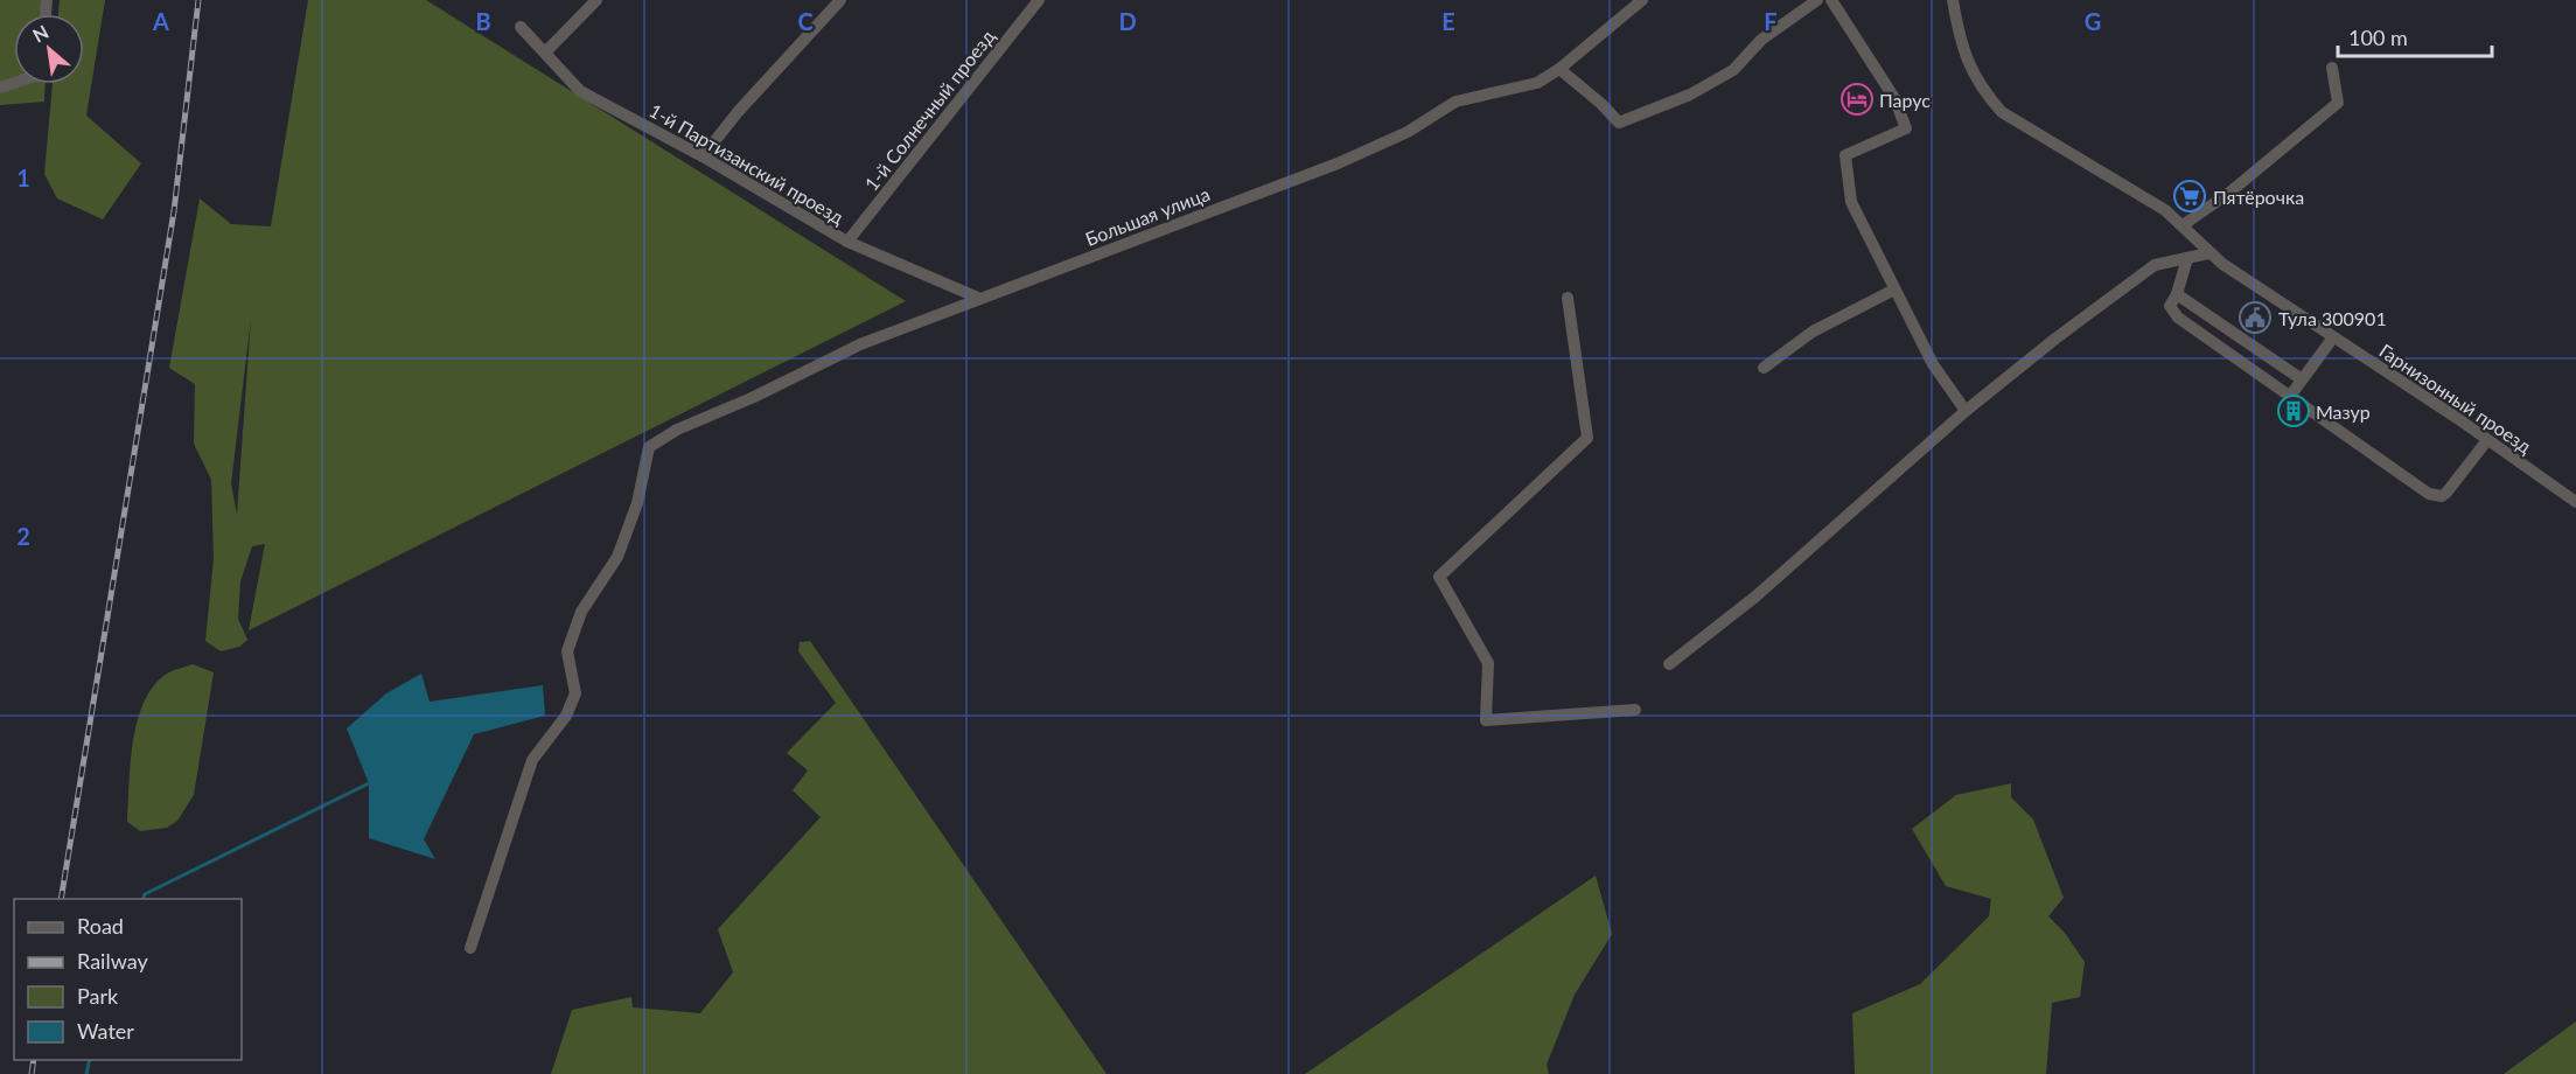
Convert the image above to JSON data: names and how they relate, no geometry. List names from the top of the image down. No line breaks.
{"streets":{"street":["1-й Солнечный проезд","1-й Партизанский проезд","Большая улица","Гарнизонный проезд"]},"crossings":[["1-й Солнечный проезд","1-й Партизанский проезд"],["1-й Партизанский проезд","Большая улица"]],"places":{"hotel":["Парус"],"supermarket":["Пятёрочка"],"public building":["Тула 300901"],"building":["Мазур"]},"legend":["Road","Railway","Park","Water"],"scale_bar":"100 m","north":"top left","grid":{"columns":["A","B","C","D","E","F","G"],"rows":["1","2"]}}
